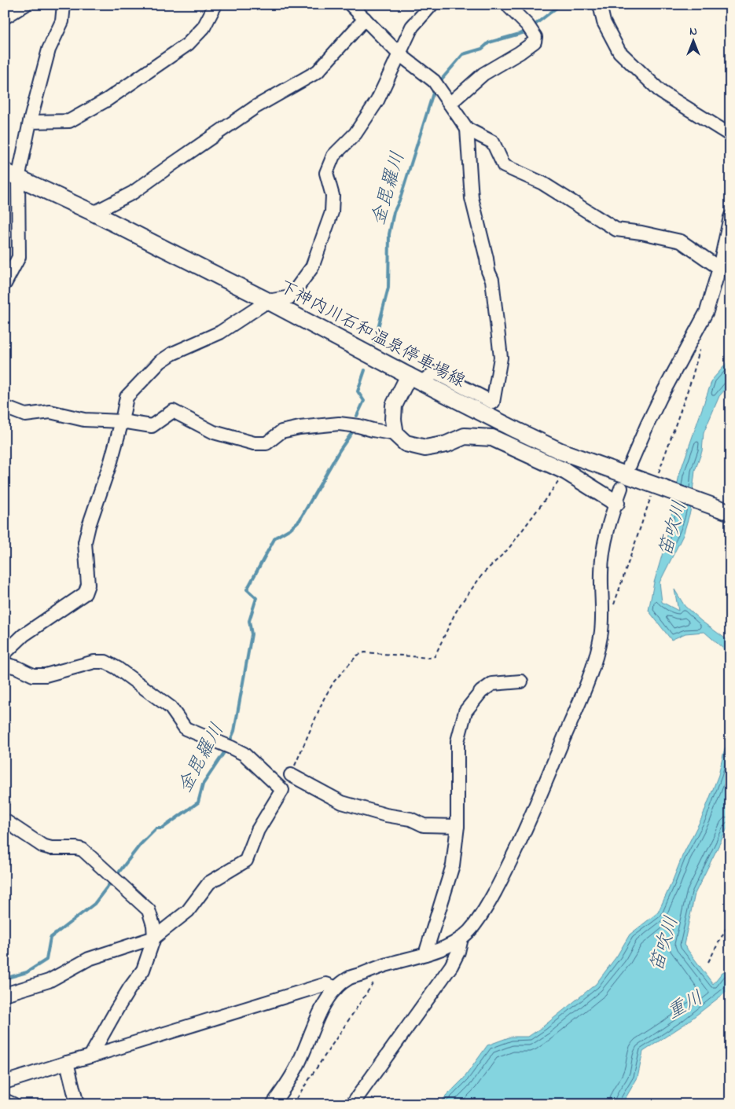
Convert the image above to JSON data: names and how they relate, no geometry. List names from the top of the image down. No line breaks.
{"streets":{"main road":["下神内川石和温泉停車場線"]},"water":["金毘羅川","笛吹川","重川"],"north":"top"}
